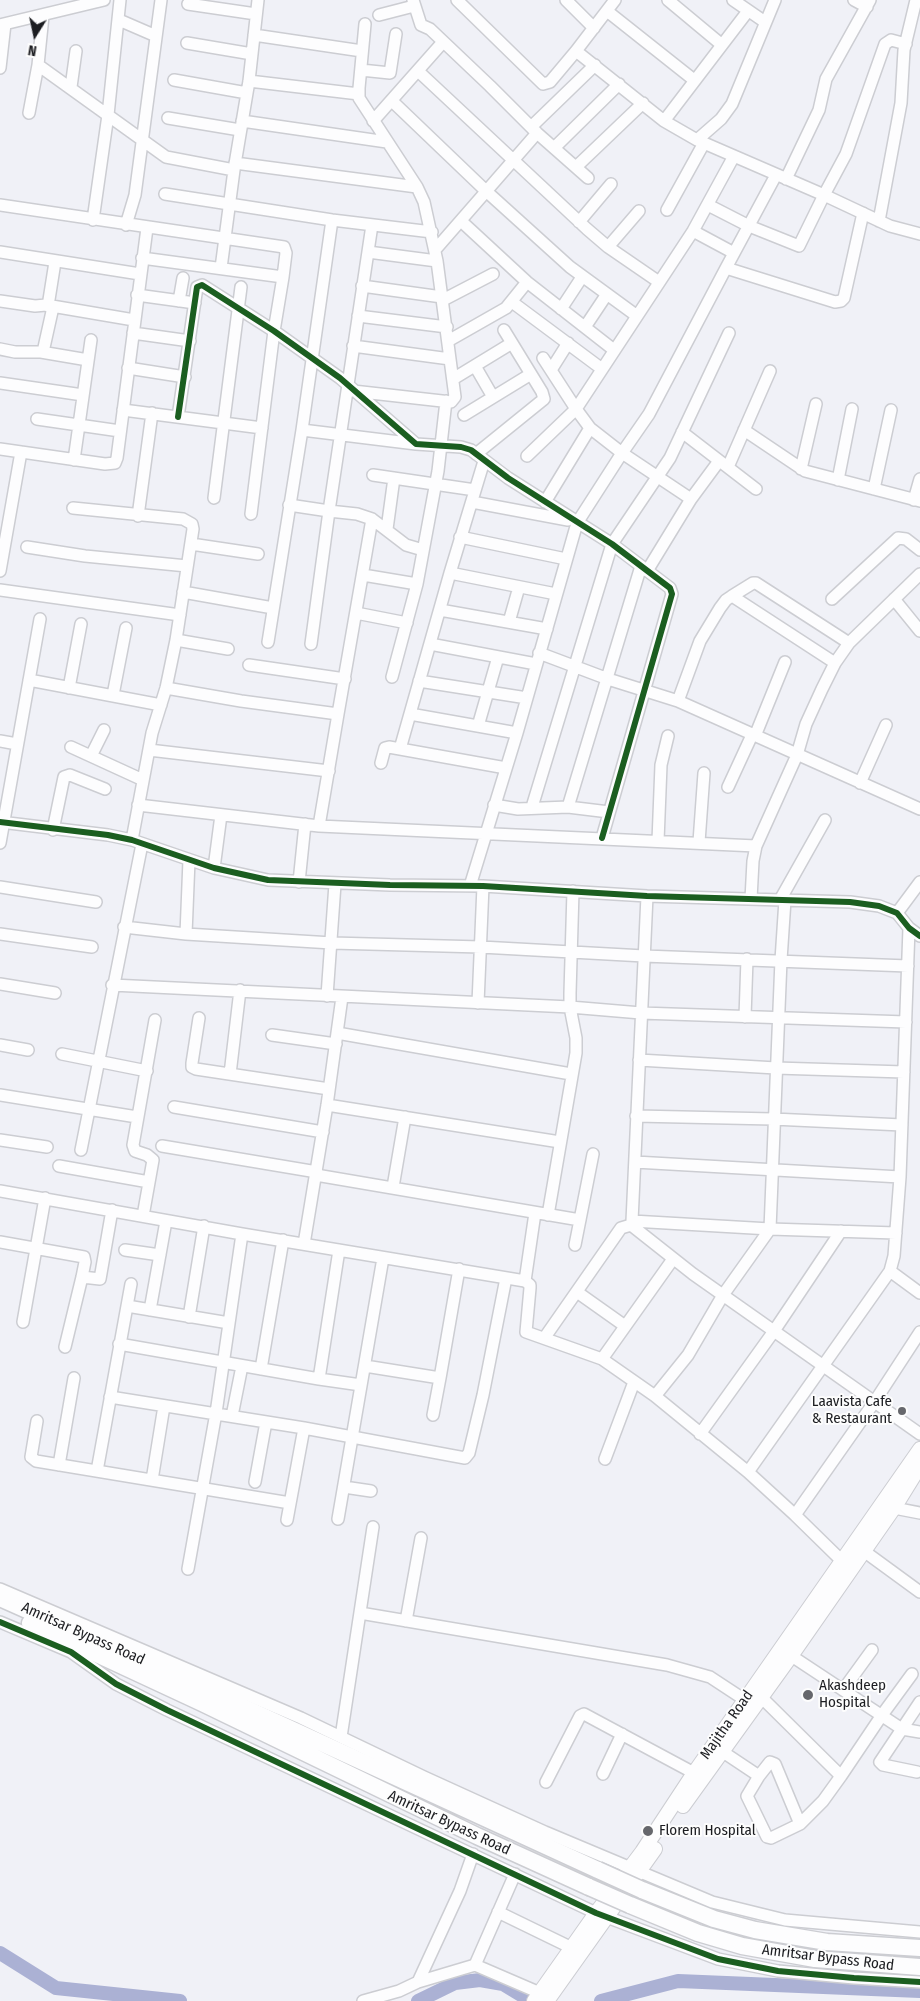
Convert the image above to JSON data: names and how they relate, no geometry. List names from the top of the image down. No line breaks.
{"streets":{"highway":["Amritsar Bypass Road"],"main road":["Majitha Road"]},"places":["Laavista Cafe & Restaurant","Akashdeep Hospital","Florem Hospital"],"north":"bottom"}
